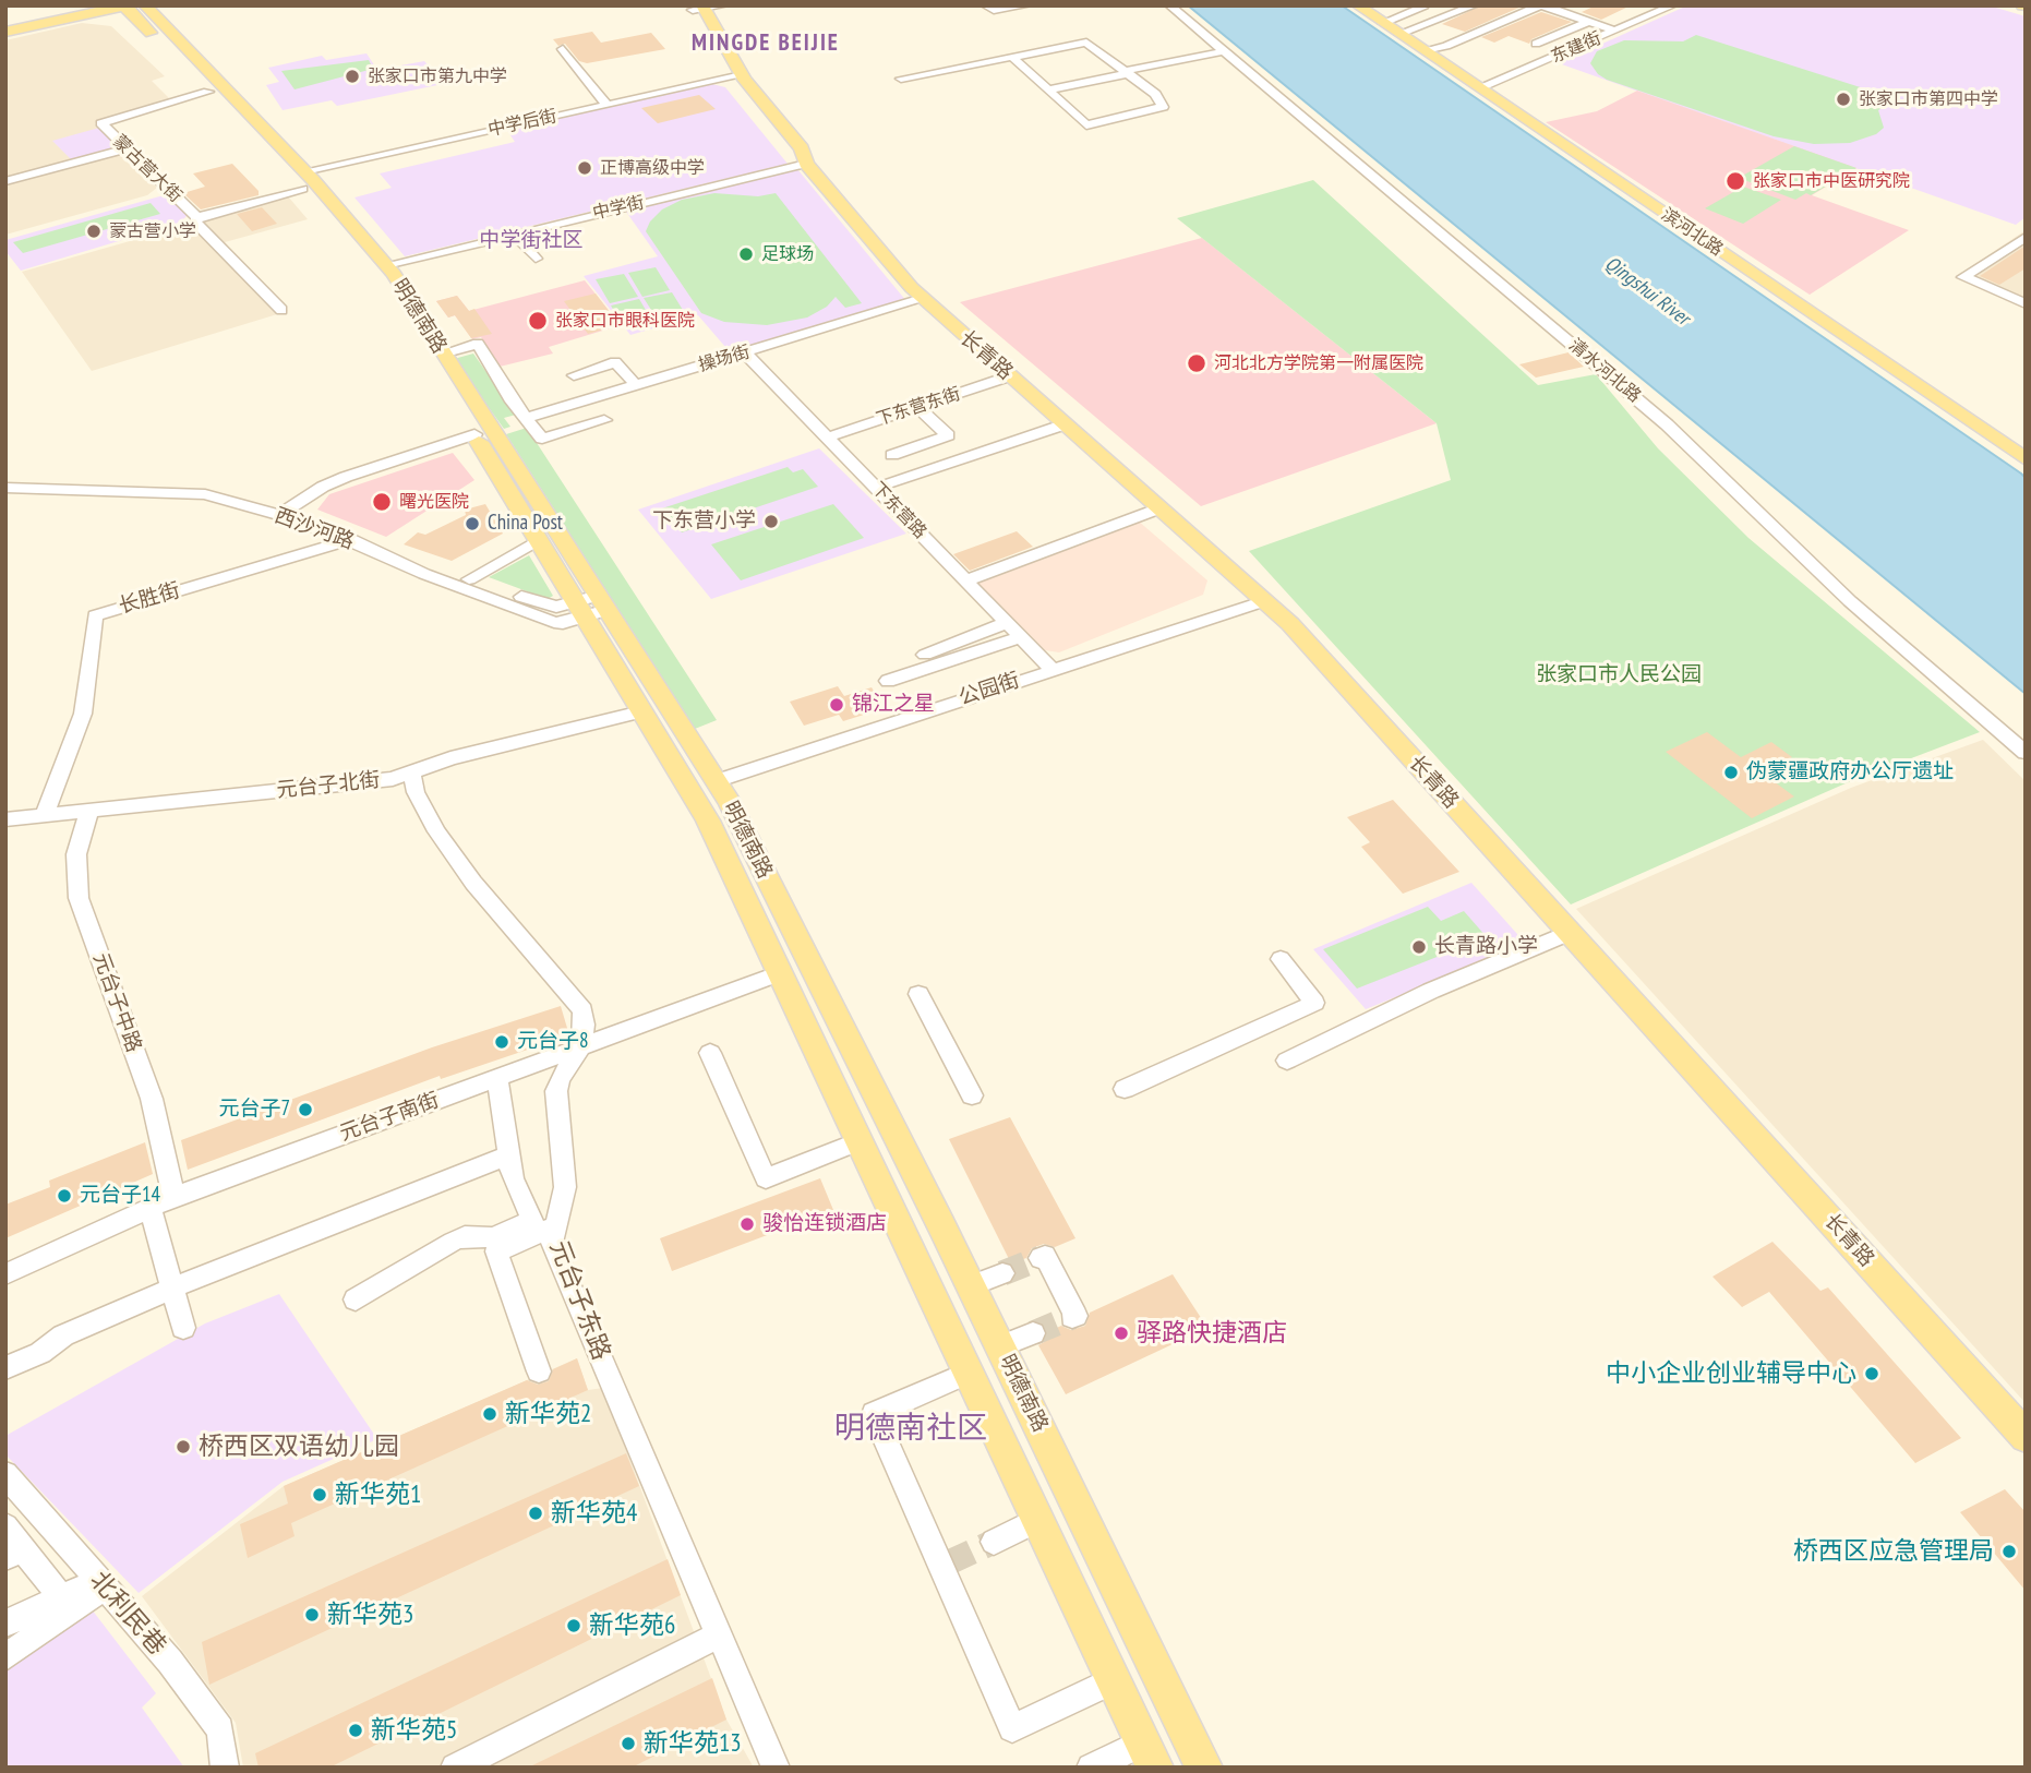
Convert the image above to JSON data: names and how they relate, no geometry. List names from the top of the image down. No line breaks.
{"streets":{"main road":["滨河北路","明德南路","长青路"],"street":["东建街","中学后街","蒙古营大街","中学街","操场街","清水河北路","下东营东街","下东营路","西沙河路","长胜街","公园街","元台子北街","元台子中路","元台子南街","元台子东路","北利民巷"]},"crossings":[["东建街","滨河北路"],["中学后街","蒙古营大街"],["中学后街","明德南路"],["中学后街","长青路"],["蒙古营大街","明德南路"],["中学街","明德南路"],["中学街","长青路"],["明德南路","西沙河路"],["明德南路","公园街"],["明德南路","元台子北街"],["明德南路","元台子南街"],["长青路","操场街"],["长青路","下东营东街"],["长青路","公园街"],["操场街","下东营路"],["下东营东街","下东营路"],["下东营路","公园街"],["西沙河路","长胜街"],["长胜街","元台子北街"],["元台子北街","元台子中路"],["元台子中路","元台子南街"],["元台子南街","元台子东路"]],"districts":["MINGDE BEIJIE","中学街社区","明德南社区"],"water":["Qingshui River"],"parks":["张家口市人民公园"],"places":["张家口市第九中学","张家口市第四中学","正博高级中学","张家口市中医研究院","蒙古营小学","足球场","张家口市眼科医院","河北北方学院第一附属医院","曙光医院","下东营小学","China Post","锦江之星","伪蒙疆政府办公厅遗址","长青路小学","元台子8","元台子7","元台子14","骏怡连锁酒店","驿路快捷酒店","中小企业创业辅导中心","新华苑2","桥西区双语幼儿园","新华苑1","新华苑4","桥西区应急管理局","新华苑3","新华苑6","新华苑5","新华苑13"]}
